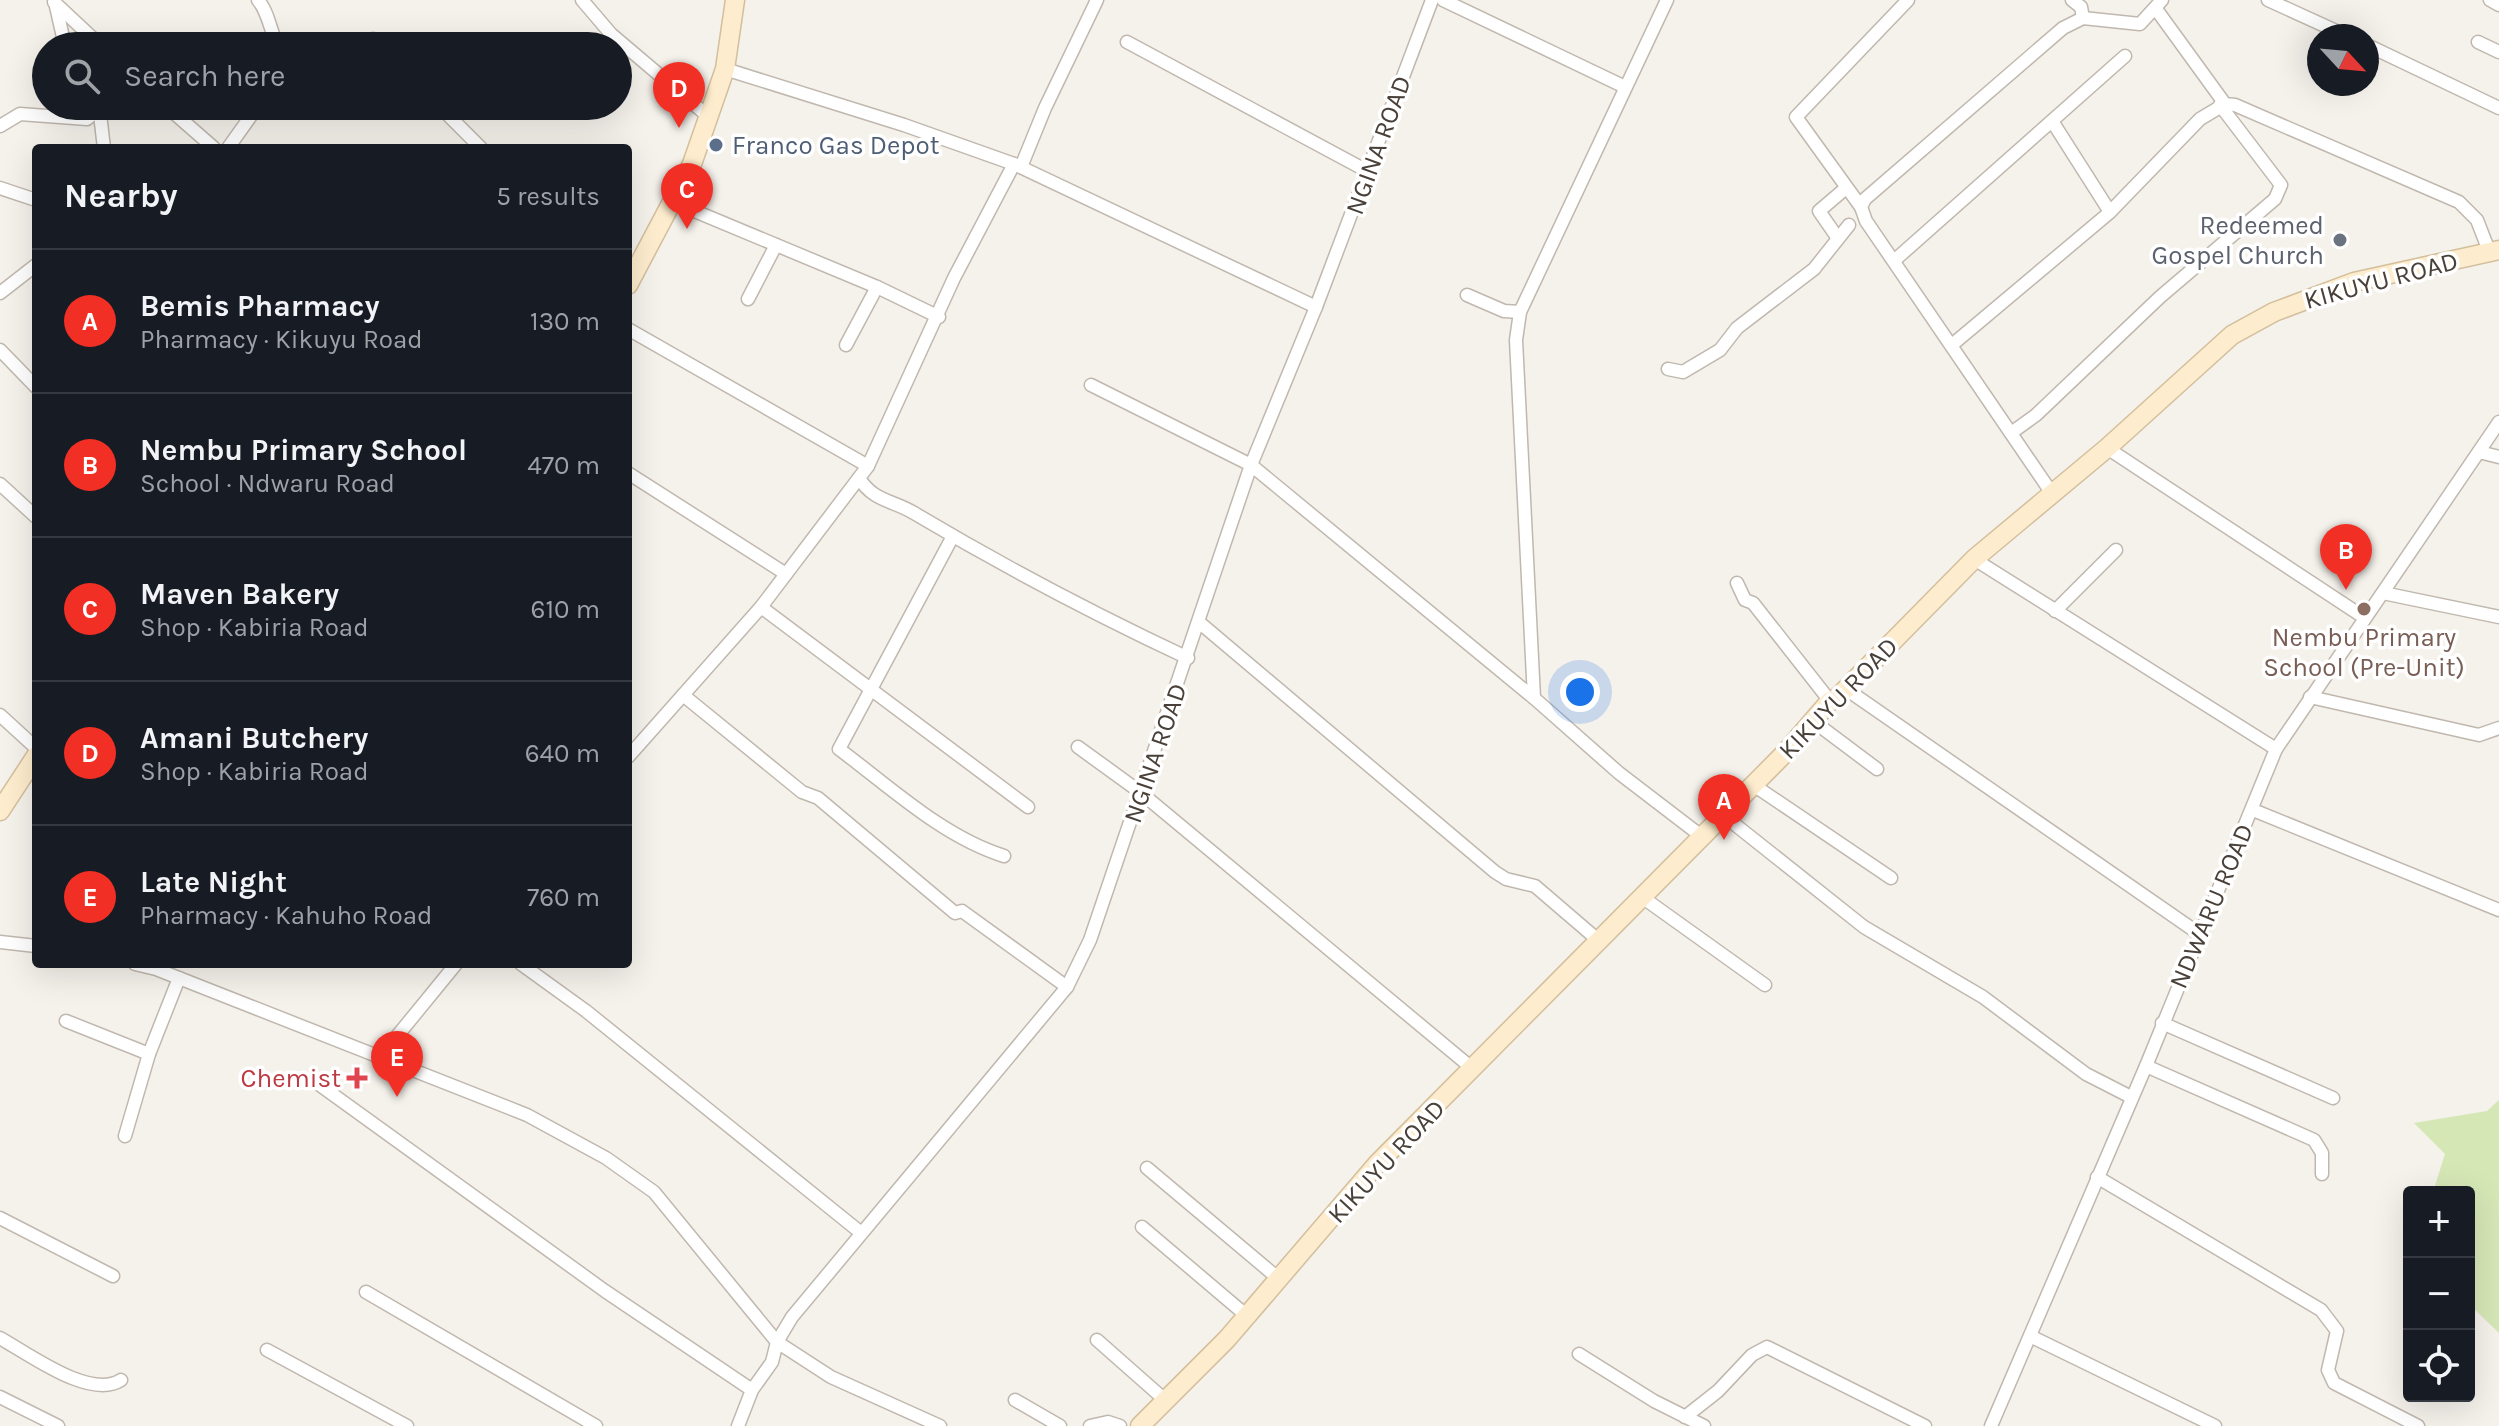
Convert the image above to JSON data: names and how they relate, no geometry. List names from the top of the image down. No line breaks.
{"streets":{"main road":["KIKUYU ROAD"],"street":["NGINA ROAD","NDWARU ROAD"]},"places":{"other":["Franco Gas Depot","Redeemed Gospel Church","Nembu Primary School (Pre-Unit)"],"health":["Chemist"]},"north":"bottom right","page":{"search":"Search here","pins":["D","C","B","A","E"],"heading":["Nearby","5 results"],"list":[{"mark":"A","name":"Bemis Pharmacy","note":"Pharmacy · Kikuyu Road","value":"130 m"},{"mark":"B","name":"Nembu Primary School","note":"School · Ndwaru Road","value":"470 m"},{"mark":"C","name":"Maven Bakery","note":"Shop · Kabiria Road","value":"610 m"},{"mark":"D","name":"Amani Butchery","note":"Shop · Kabiria Road","value":"640 m"},{"mark":"E","name":"Late Night","note":"Pharmacy · Kahuho Road","value":"760 m"}],"map_buttons":["+","−"]}}
